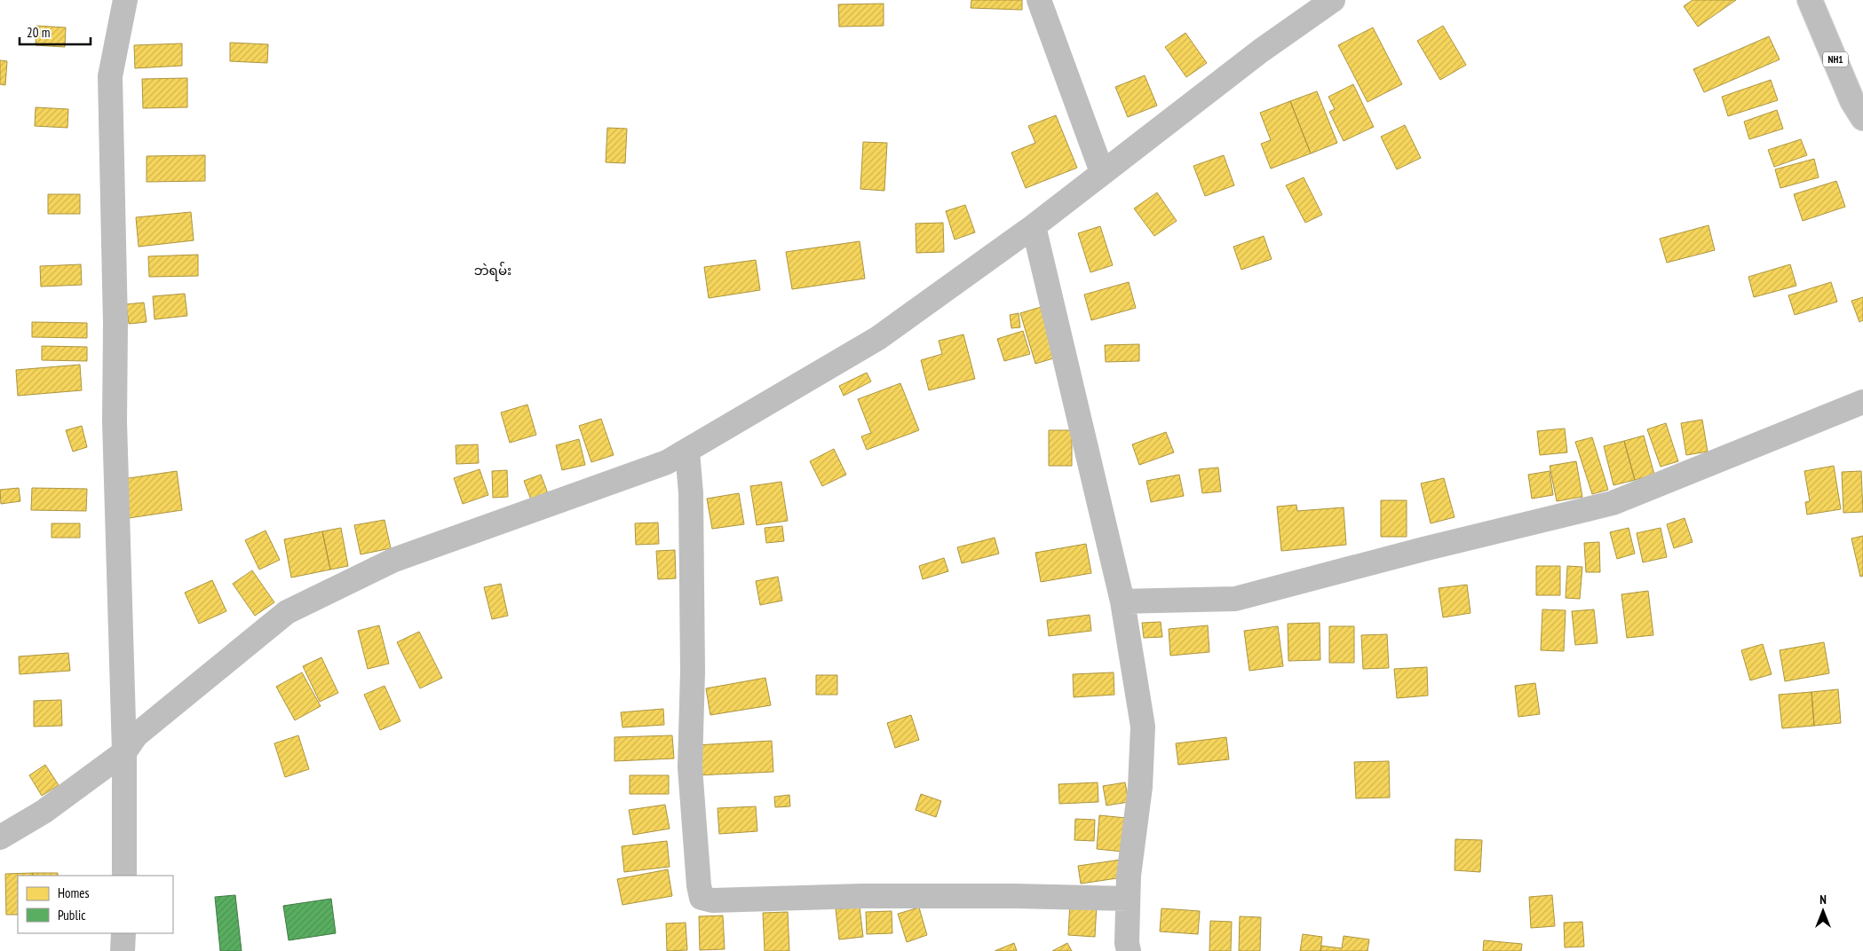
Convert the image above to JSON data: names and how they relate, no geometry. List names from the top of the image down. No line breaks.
{"streets":{"main road":["NH1"]},"districts":["ဘဲရမ်း"],"legend":["Homes","Public"],"scale_bar":"20 m","north":"top"}
